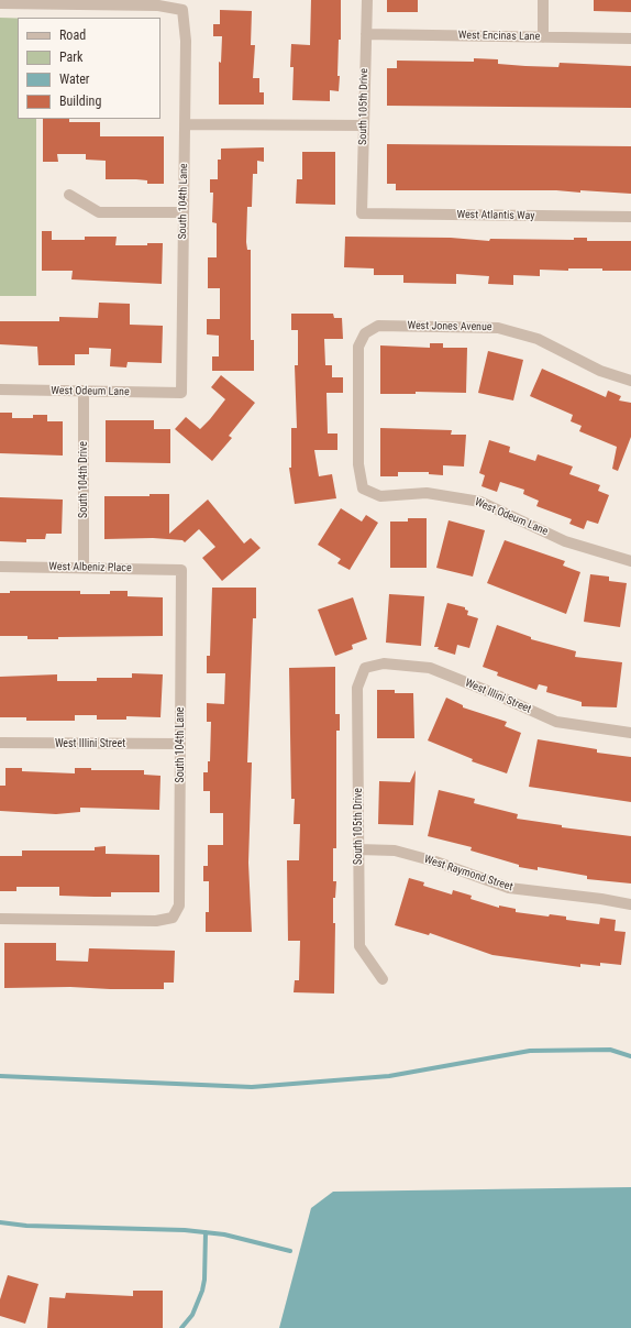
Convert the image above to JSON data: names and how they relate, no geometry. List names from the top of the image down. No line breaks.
{"streets":{"street":["West Encinas Lane","South 105th Drive","South 104th Lane","West Atlantis Way","West Jones Avenue","West Odeum Lane","South 104th Drive","West Albeniz Place","West Illini Street","West Raymond Street"]},"crossings":[["West Encinas Lane","South 105th Drive"],["South 105th Drive","West Atlantis Way"],["South 105th Drive","West Illini Street"],["South 105th Drive","West Raymond Street"],["South 104th Lane","West Odeum Lane"],["South 104th Lane","West Albeniz Place"],["South 104th Lane","West Illini Street"],["West Jones Avenue","West Odeum Lane"],["West Odeum Lane","South 104th Drive"],["South 104th Drive","West Albeniz Place"]],"legend":["Road","Park","Water","Building"]}
